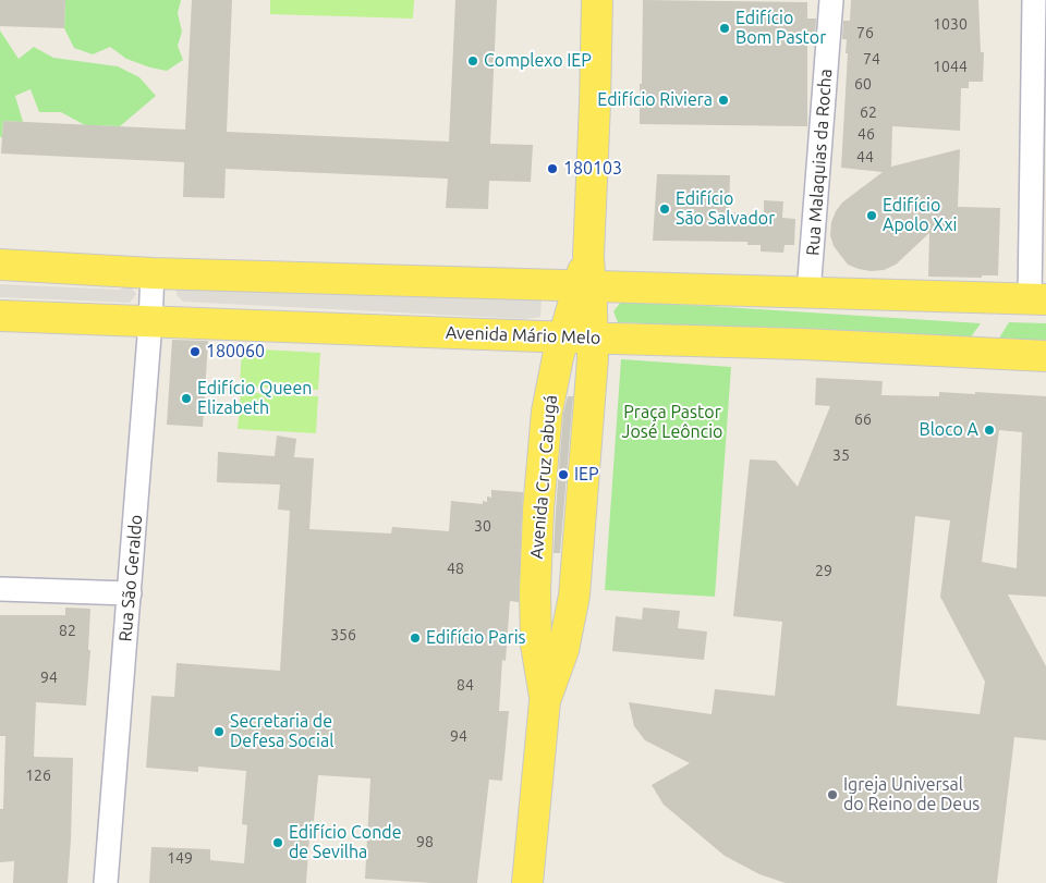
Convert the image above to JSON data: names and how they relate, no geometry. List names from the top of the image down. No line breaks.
{"streets":{"main road":["Avenida Mário Melo","Avenida Cruz Cabugá"],"street":["Rua Malaquias da Rocha","Rua São Geraldo"]},"crossings":[["Avenida Mário Melo","Avenida Cruz Cabugá"],["Avenida Mário Melo","Rua São Geraldo"]],"parks":["Praça Pastor José Leôncio"],"places":["Edifício Bom Pastor","Complexo IEP","Edifício Riviera","180103","Edifício São Salvador","Edifício Apolo Xxi","180060","Edifício Queen Elizabeth","Bloco A","IEP","Edifício Paris","Secretaria de Defesa Social","Igreja Universal do Reino de Deus","Edifício Conde de Sevilha"],"house_numbers":["1030","76","74","1044","60","62","46","44","66","35","30","48","29","82","356","94","84","94","126","98","149"]}
